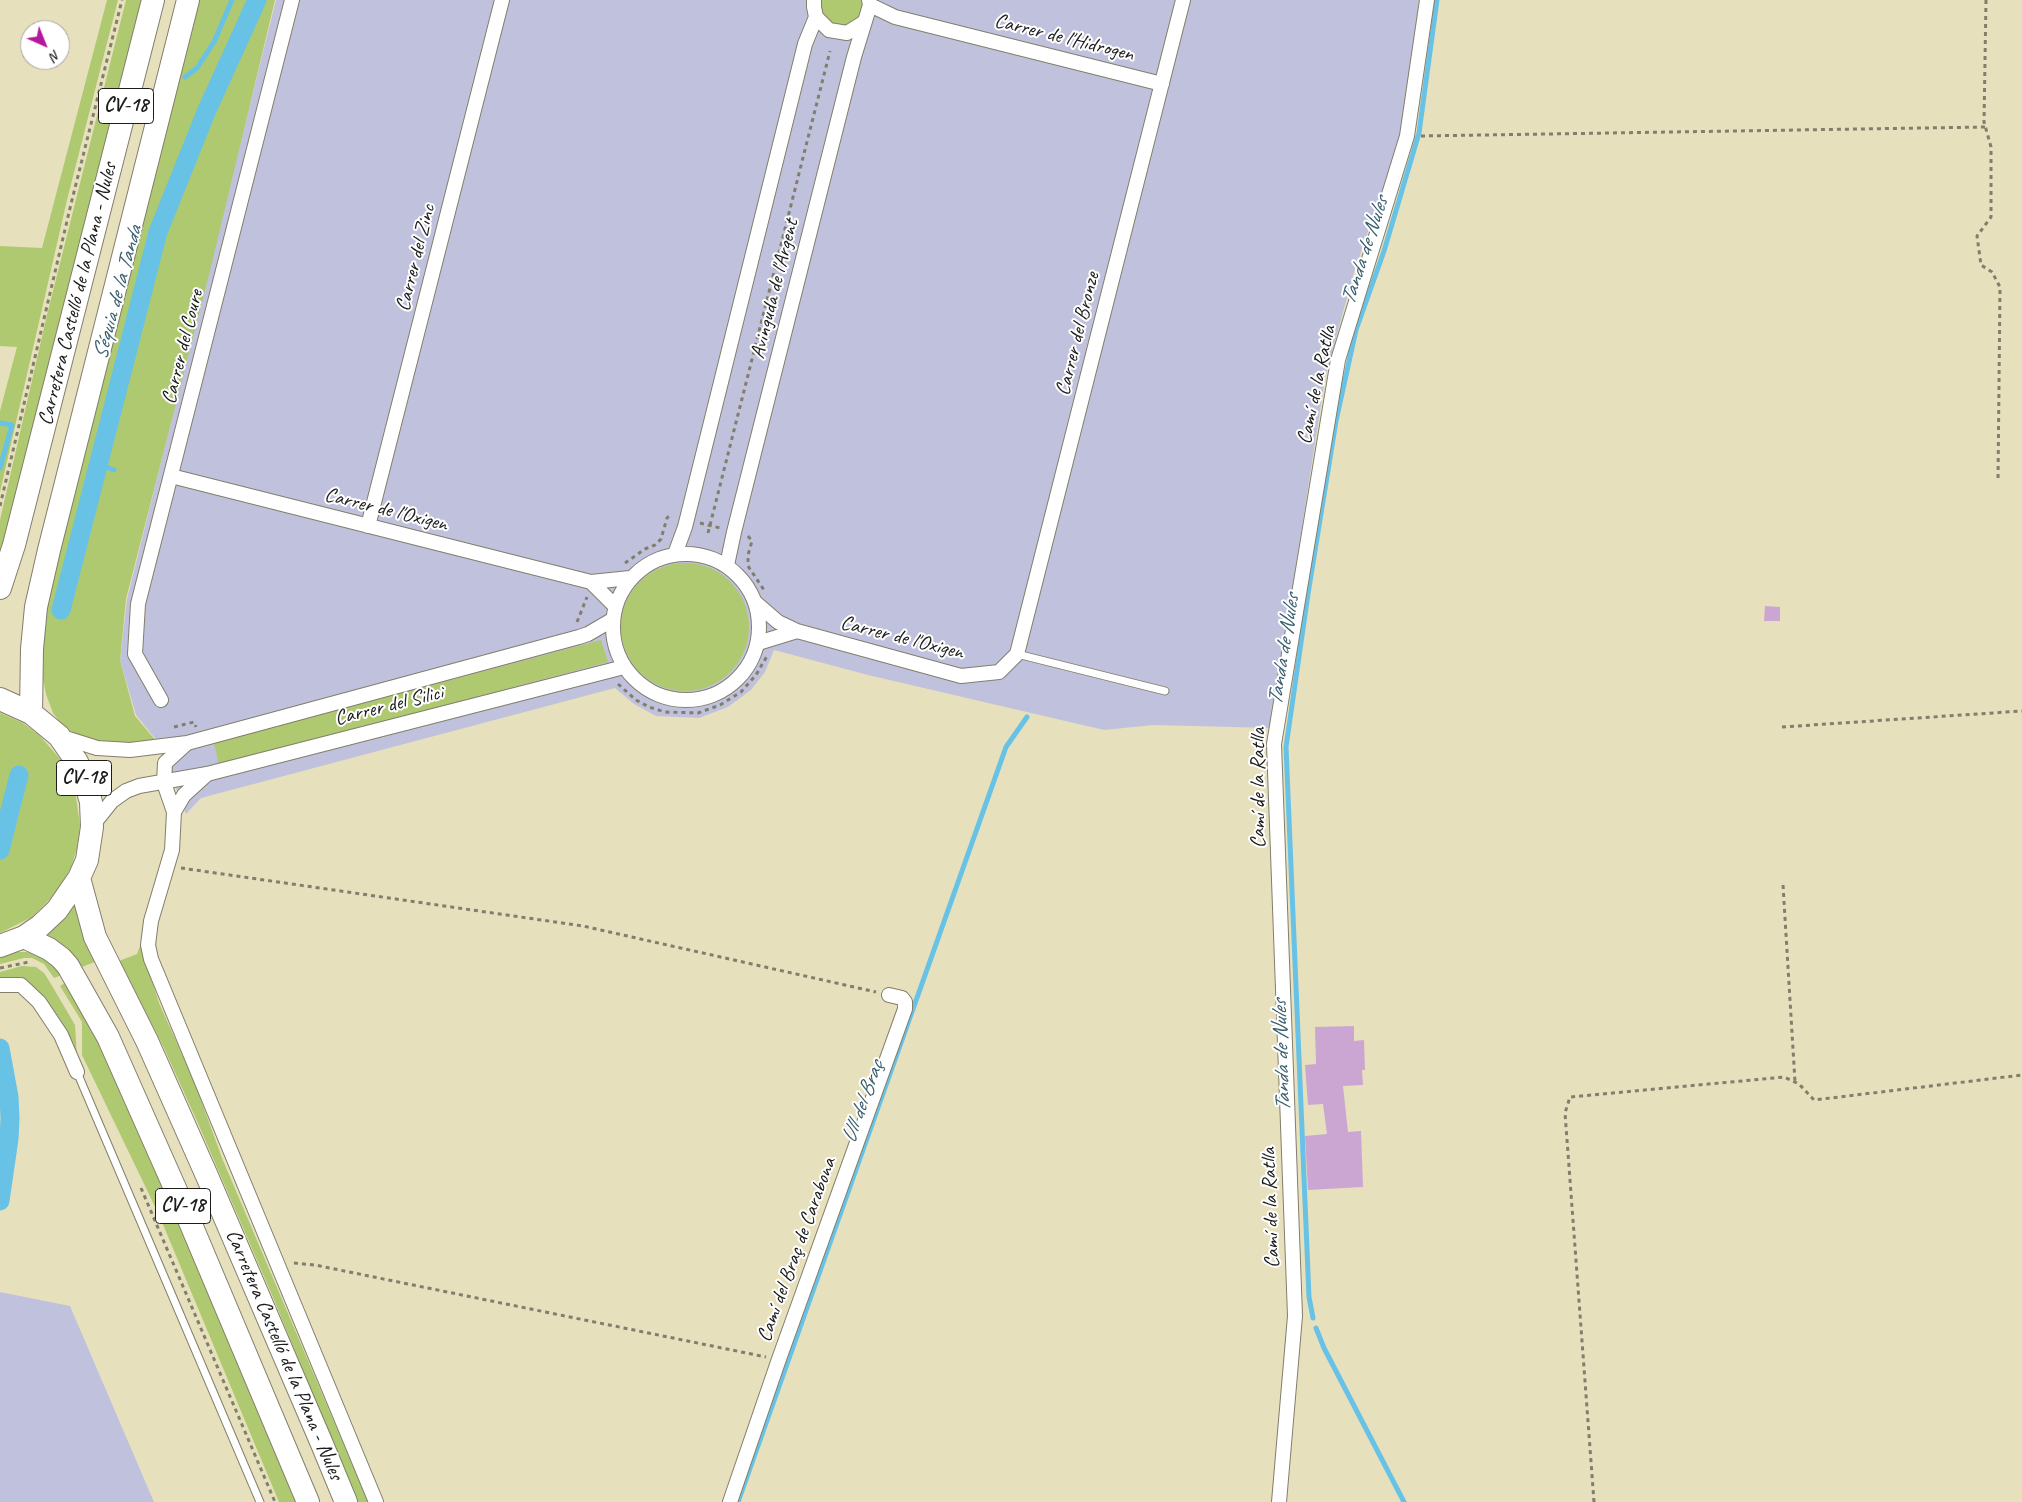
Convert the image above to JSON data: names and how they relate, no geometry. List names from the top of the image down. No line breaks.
{"streets":{"main road":["CV-18","Carretera Castelló de la Plana - Nules"],"street":["Carrer de l'Hidrogen","Carrer del Zinc","Avinguda de l'Argent","Carrer del Bronze","Carrer del Coure","Camí de la Ratlla","Carrer de l'Oxigen","Carrer del Silici","Camí del Braç de Carabona"]},"crossings":[["Carrer de l'Hidrogen","Avinguda de l'Argent"],["Carrer de l'Hidrogen","Carrer del Bronze"],["CV-18","Carretera Castelló de la Plana - Nules"],["CV-18","Carrer del Silici"],["Carrer del Zinc","Carrer de l'Oxigen"],["Avinguda de l'Argent","Carrer de l'Oxigen"],["Avinguda de l'Argent","Carrer del Silici"],["Carrer del Bronze","Carrer de l'Oxigen"],["Carrer del Coure","Carrer de l'Oxigen"],["Carrer de l'Oxigen","Carrer del Silici"]],"water":["Tanda de Nules","Séquia de la Tanda","Ull del Braç"],"north":"bottom right"}
